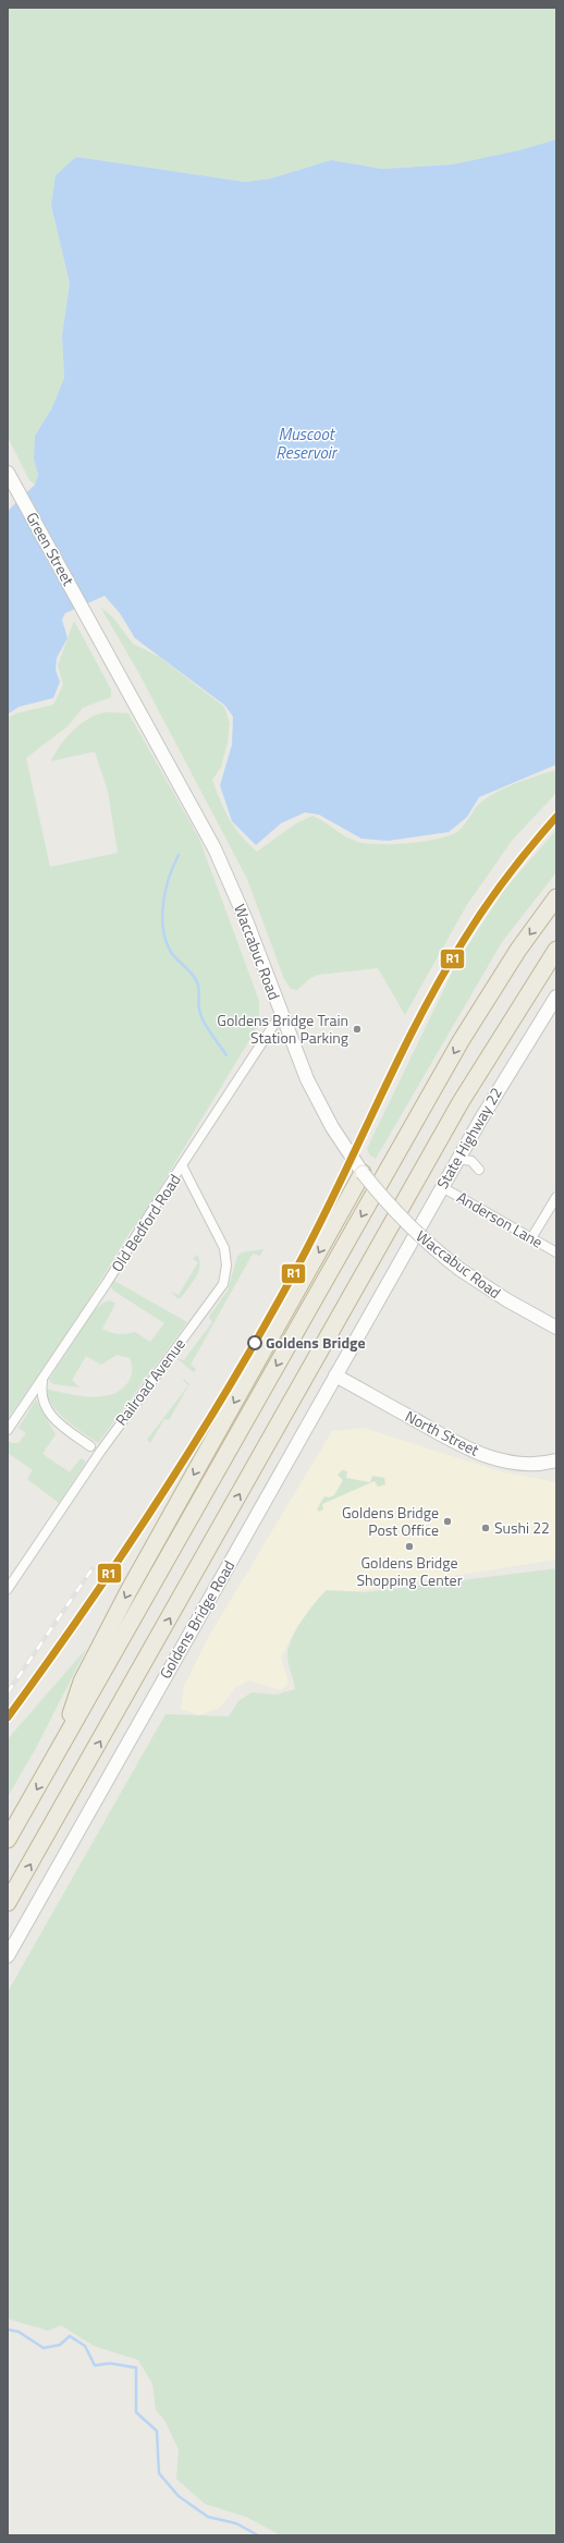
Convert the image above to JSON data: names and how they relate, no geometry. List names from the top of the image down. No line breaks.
{"streets":{"main road":["Green Street","Waccabuc Road","State Highway 22","North Street","Goldens Bridge Road"],"street":["Anderson Lane","Old Bedford Road","Railroad Avenue"]},"crossings":[["Green Street","Waccabuc Road"],["Waccabuc Road","Old Bedford Road"],["State Highway 22","Anderson Lane"],["State Highway 22","Goldens Bridge Road"],["Old Bedford Road","Railroad Avenue"],["North Street","Goldens Bridge Road"]],"water":["Muscoot Reservoir"],"places":["Goldens Bridge Train Station Parking","Goldens Bridge","Goldens Bridge Post Office","Sushi 22","Goldens Bridge Shopping Center"],"lines":["transit line R1"]}
